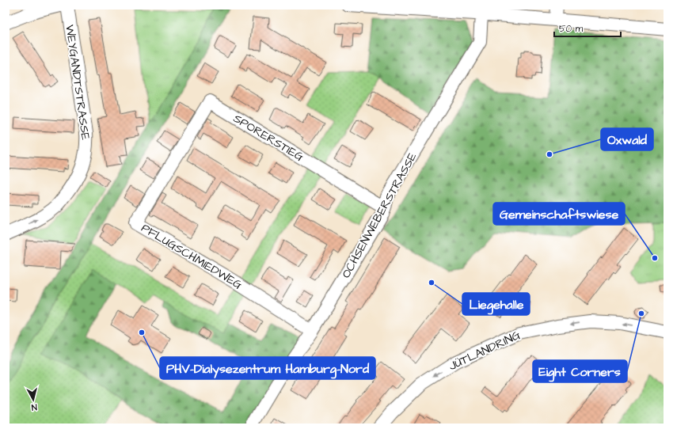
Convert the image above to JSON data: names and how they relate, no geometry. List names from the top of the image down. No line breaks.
{"streets":{"street":["WEYGANDTSTRASSE","SPORERSTIEG","OCHSENWEBERSTRASSE","PFLUGSCHMIEDWEG","JÜTLANDRING"]},"crossings":[["SPORERSTIEG","OCHSENWEBERSTRASSE"],["SPORERSTIEG","PFLUGSCHMIEDWEG"],["OCHSENWEBERSTRASSE","PFLUGSCHMIEDWEG"]],"one_way":["WEYGANDTSTRASSE","JÜTLANDRING"],"places":["Oxwald","Gemeinschaftswiese","Liegehalle","Eight Corners","PHV-Dialysezentrum Hamburg-Nord"],"scale_bar":"50 m","north":"bottom"}
